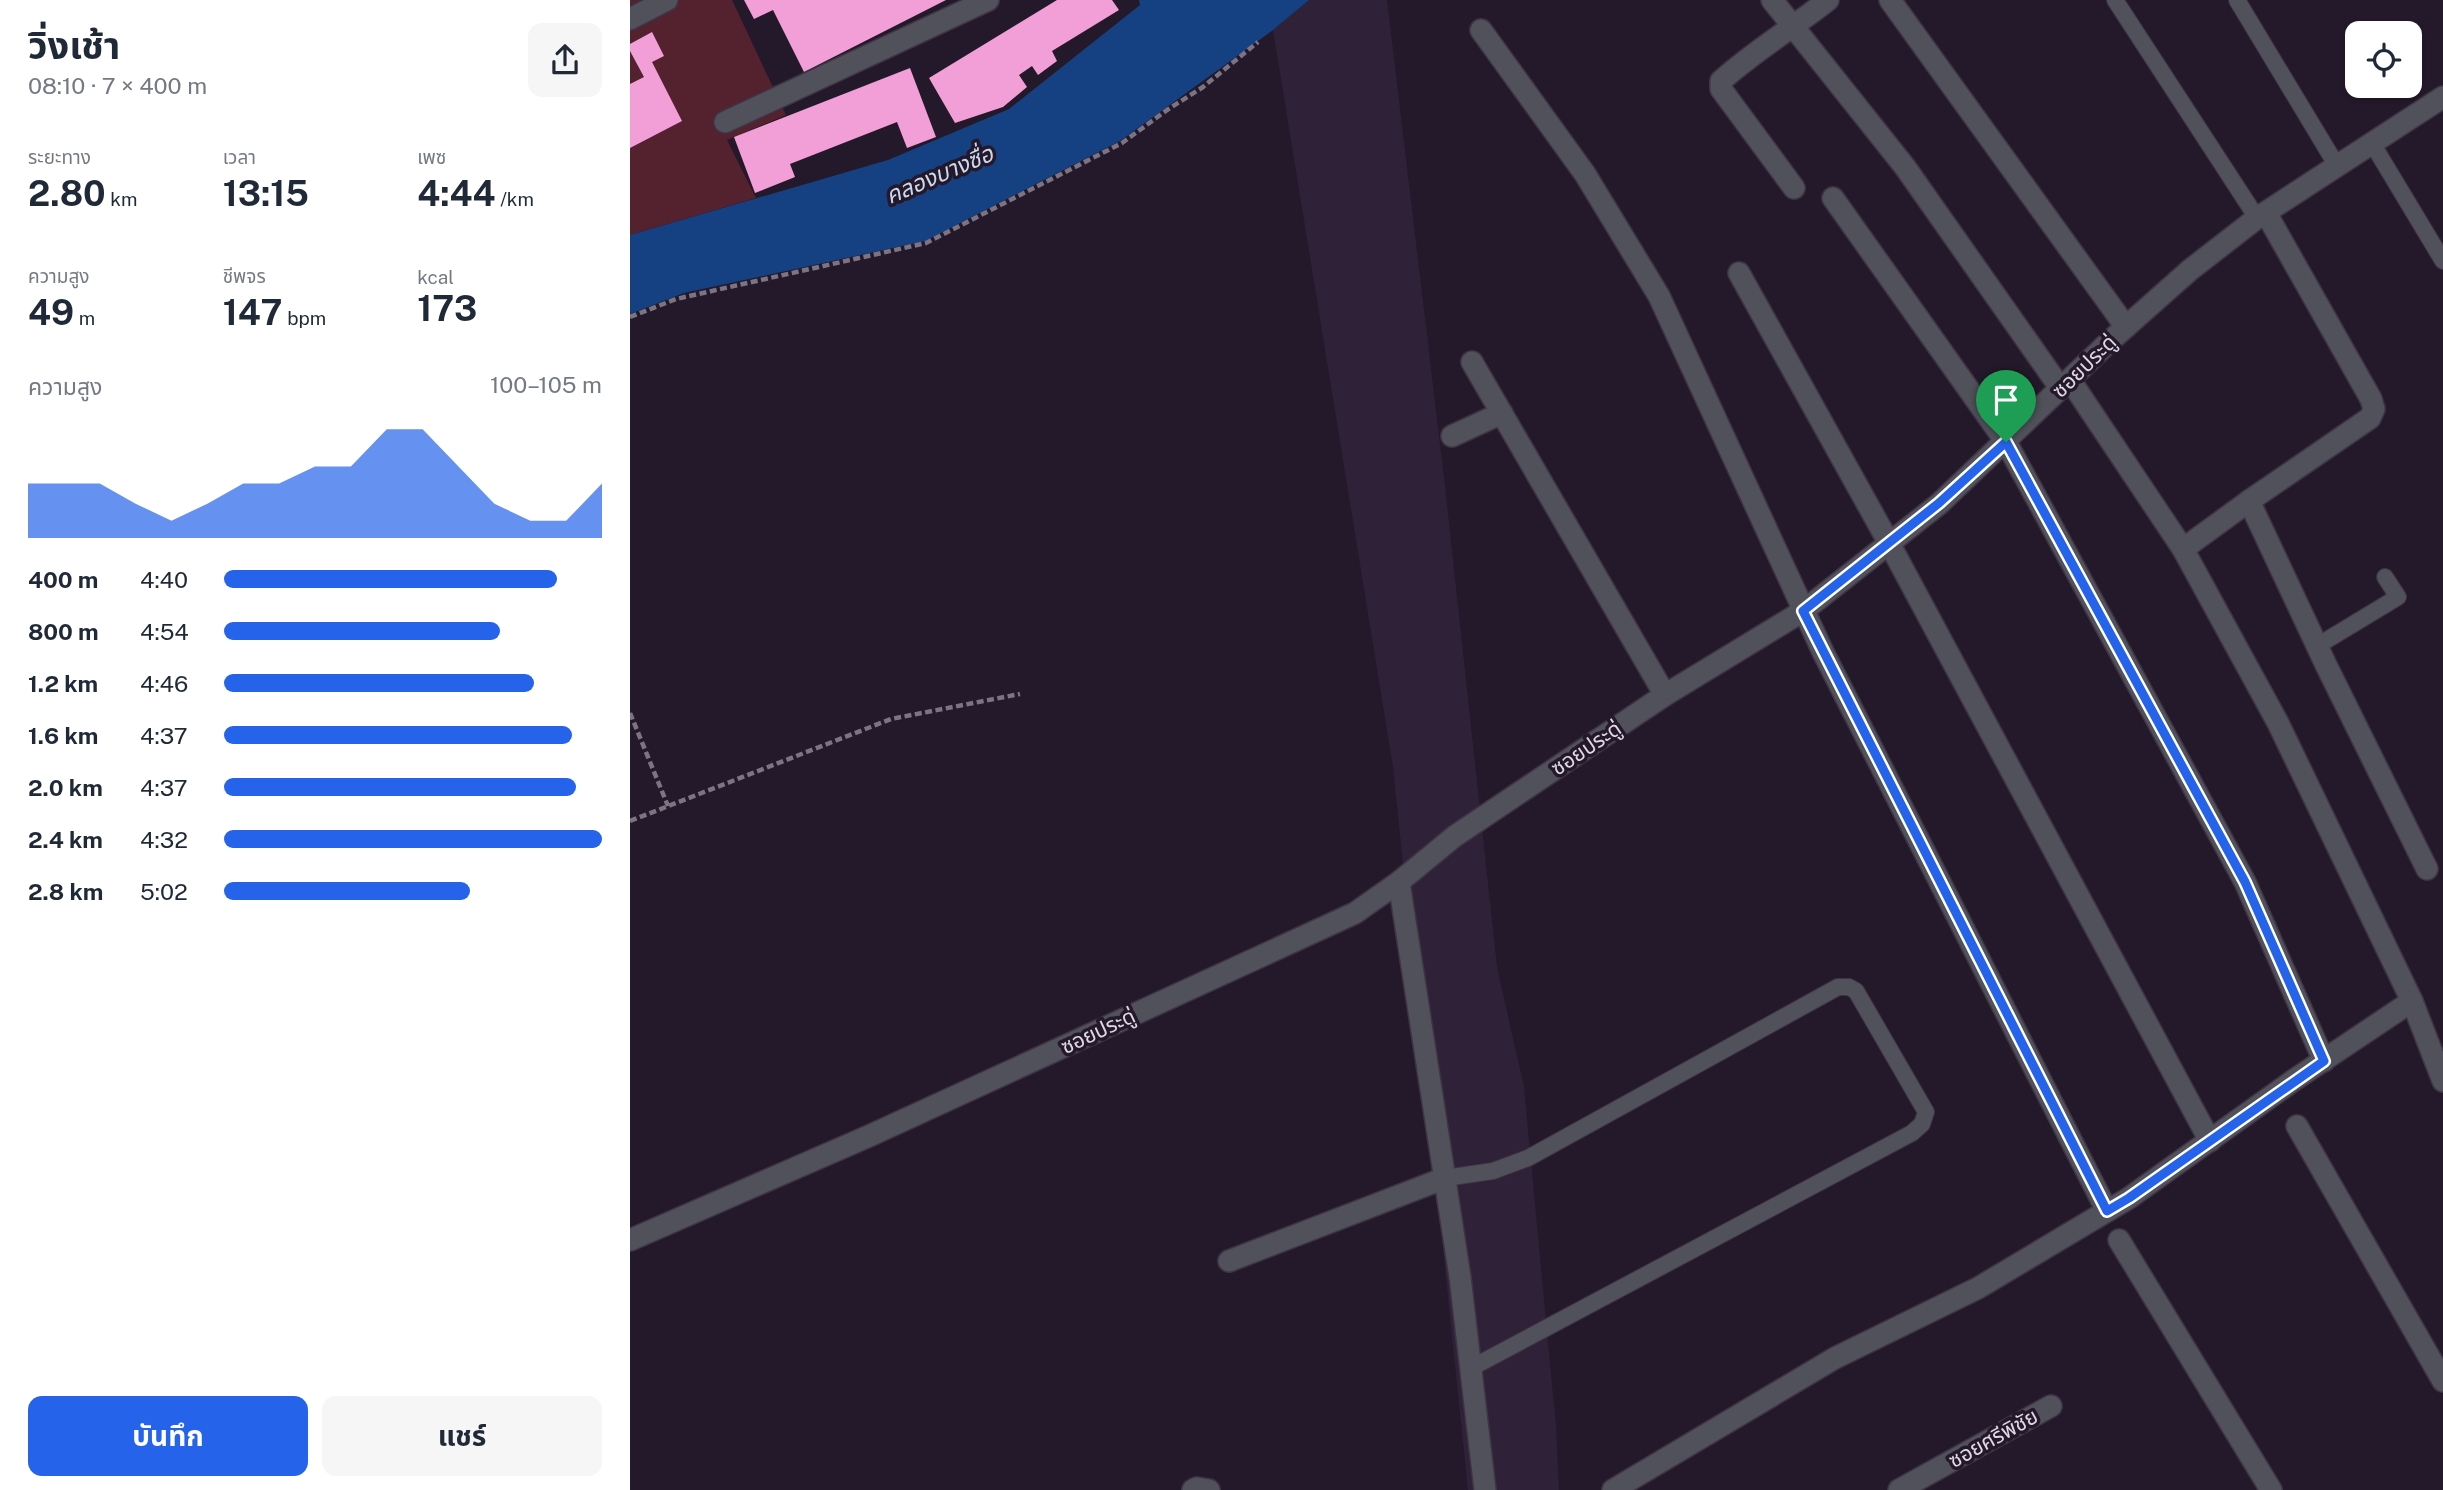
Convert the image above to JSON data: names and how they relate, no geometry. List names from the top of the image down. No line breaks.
{"streets":{"street":["ซอยประดู่","ซอยศรีพิชัย"]},"water":["คลองบางซื่อ"],"page":{"heading":["วิ่งเช้า","08:10 · 7 × 400 m"],"stats":[["ระยะทาง","2.80 km"],["เวลา","13:15"],["เพซ","4:44 /km"],["ความสูง","49 m"],["ชีพจร","147 bpm"],["kcal","173"]],"chart":["ความสูง","100–105 m"],"list":[{"name":"400 m","note":"4:40"},{"name":"800 m","note":"4:54"},{"name":"1.2 km","note":"4:46"},{"name":"1.6 km","note":"4:37"},{"name":"2.0 km","note":"4:37"},{"name":"2.4 km","note":"4:32"},{"name":"2.8 km","note":"5:02"}],"buttons":["บันทึก","แชร์"]}}
